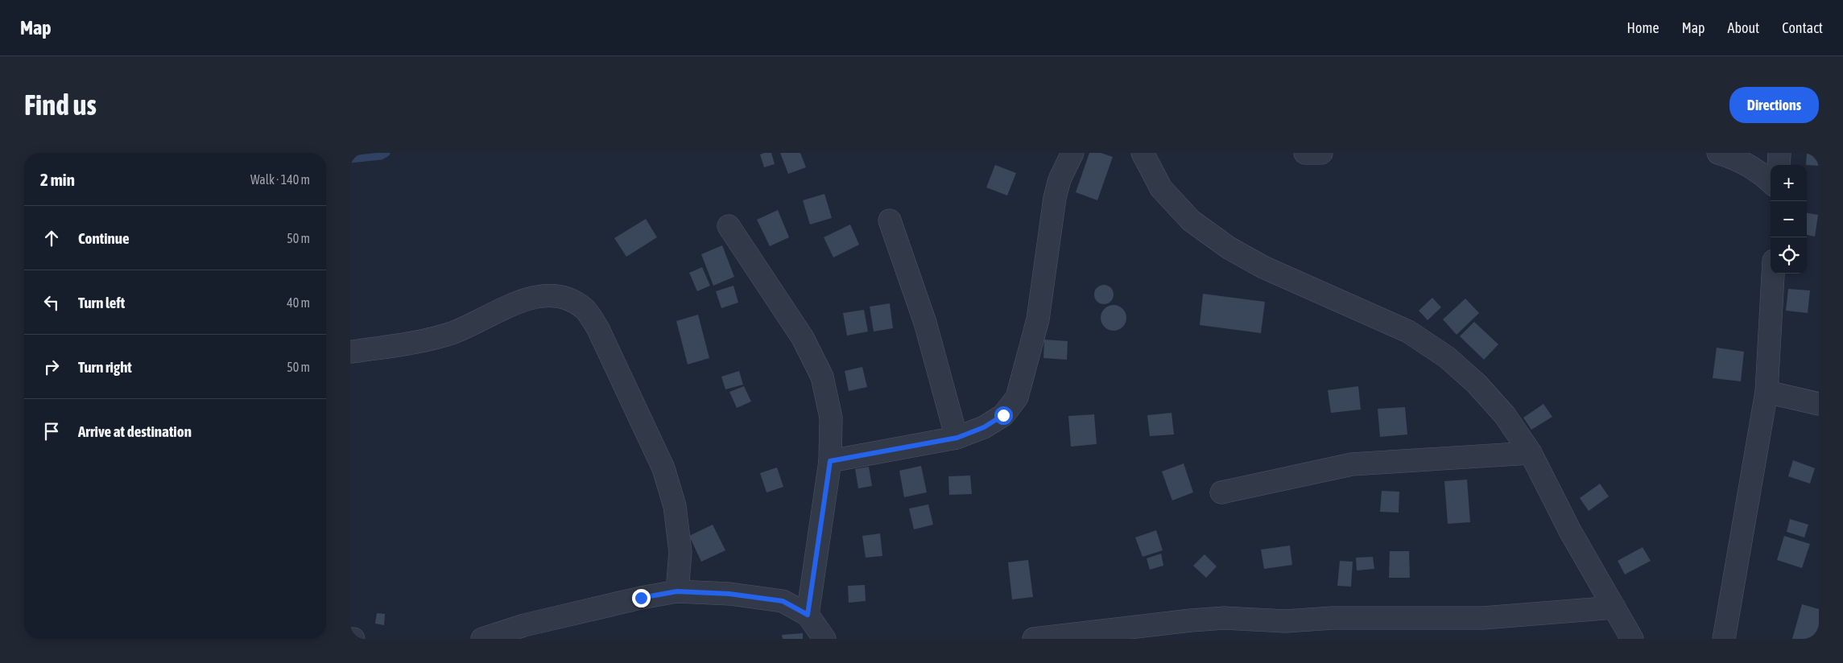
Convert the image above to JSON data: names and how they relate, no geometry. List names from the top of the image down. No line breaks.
{"page":{"header":"Map","nav":["Home","Map","About","Contact"],"buttons":"Directions","title":"Find us","heading":["2 min","Walk · 140 m"],"map_buttons":["+","−"],"list":[["Continue","50 m"],["Turn left","40 m"],["Turn right","50 m"],"Arrive at destination"]}}
